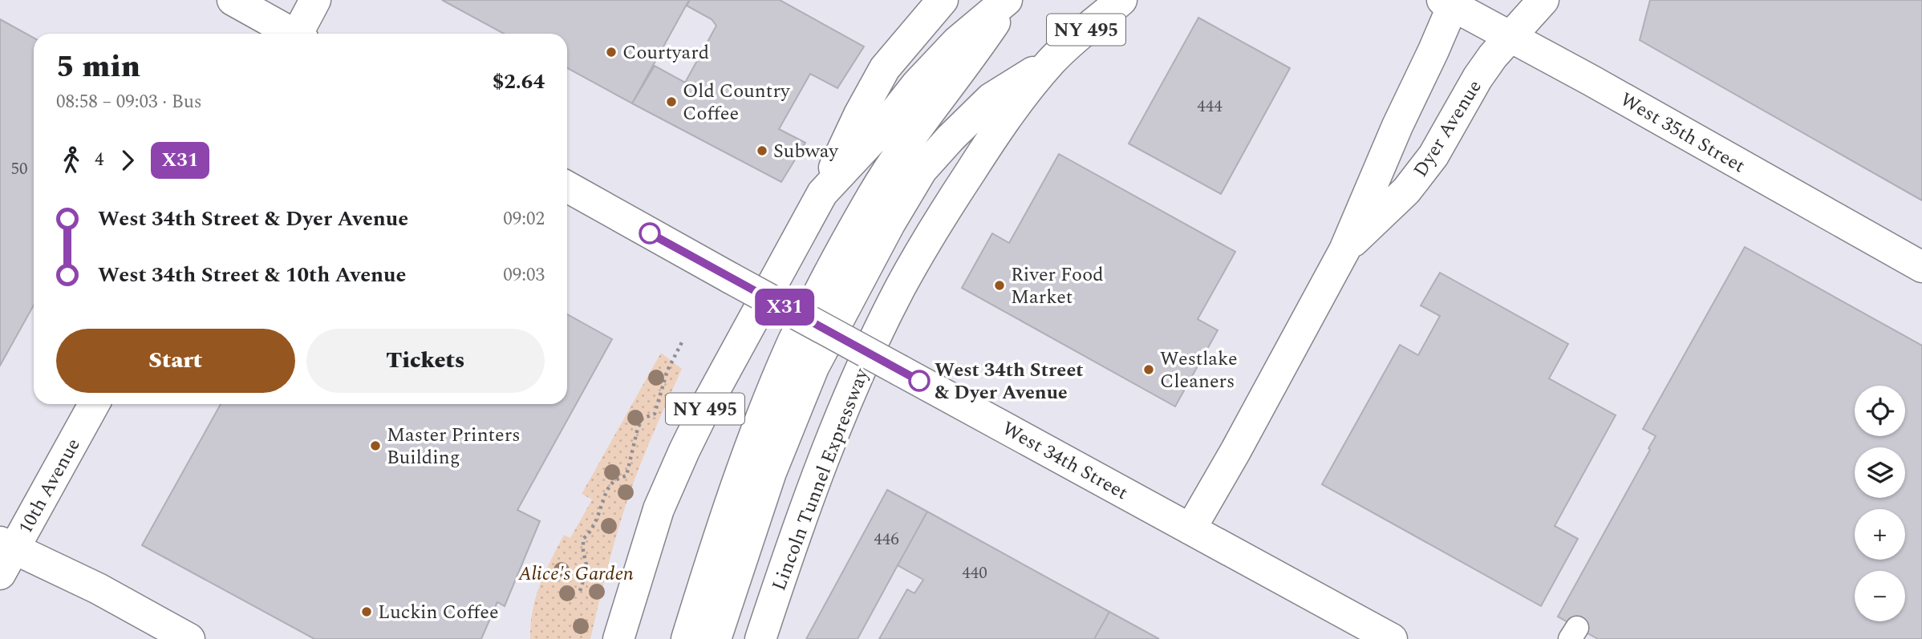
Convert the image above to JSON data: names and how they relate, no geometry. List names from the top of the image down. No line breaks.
{"streets":{"main road":["NY 495","Dyer Avenue","West 35th Street","West 34th Street","Lincoln Tunnel Expressway","10th Avenue"]},"crossings":[["Dyer Avenue","West 35th Street"],["Dyer Avenue","West 34th Street"]],"parks":["Alice's Garden"],"places":["Courtyard","Old Country Coffee","Subway","River Food Market","Westlake Cleaners","West 34th Street & Dyer Avenue","Master Printers Building","Luckin Coffee"],"lines":["bus line X31"],"house_numbers":["444","50","446","440"],"page":{"on_map":"X31","heading":["5 min","08:58 – 09:03 · Bus","$2.64"],"legs":["4","X31"],"list":[{"name":"West 34th Street & Dyer Avenue","value":"09:02"},{"name":"West 34th Street & 10th Avenue","value":"09:03"}],"buttons":["Start","Tickets"],"map_buttons":["+","−"]}}
